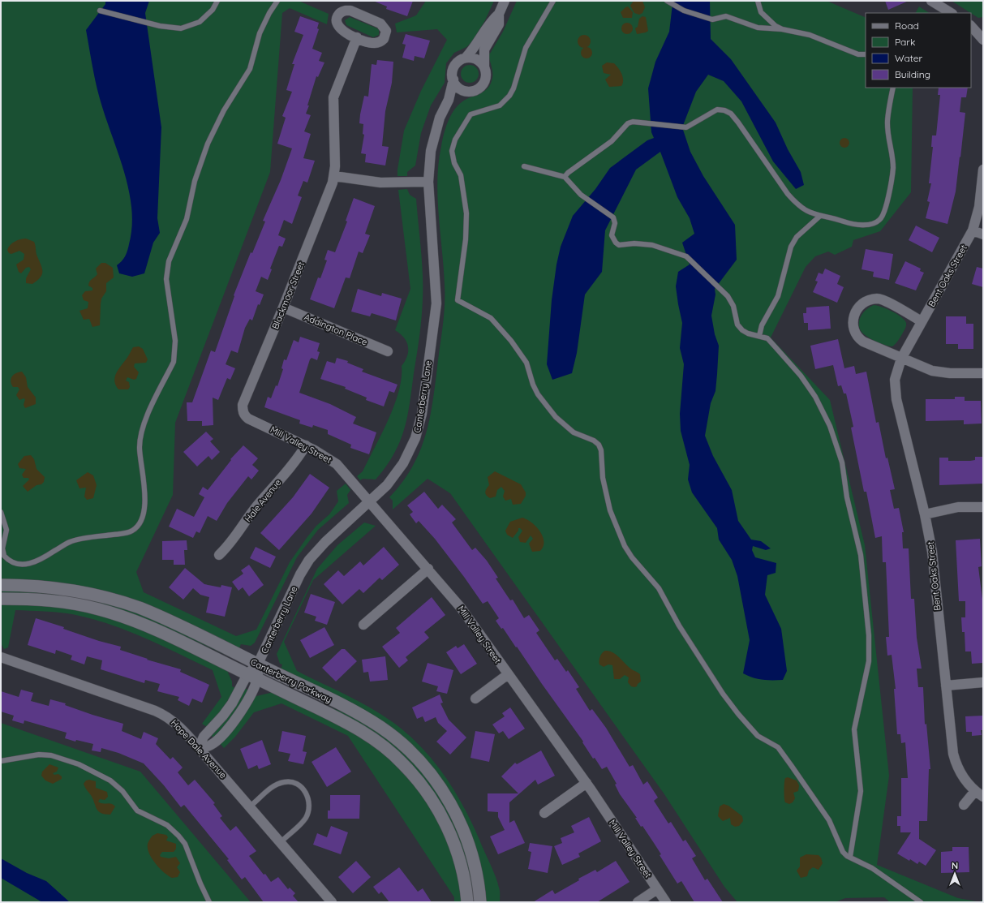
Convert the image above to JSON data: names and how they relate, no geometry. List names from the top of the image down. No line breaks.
{"streets":{"street":["Bent Oaks Street","Blackmoor Street","Addington Place","Canterberry Lane","Mill Valley Street","Hale Avenue","Canterberry Parkway","Hope Dale Avenue"]},"crossings":[["Blackmoor Street","Addington Place"],["Blackmoor Street","Mill Valley Street"],["Canterberry Lane","Mill Valley Street"],["Canterberry Lane","Canterberry Parkway"],["Canterberry Lane","Hope Dale Avenue"],["Mill Valley Street","Hale Avenue"]],"legend":["Road","Park","Water","Building"],"north":"top"}
